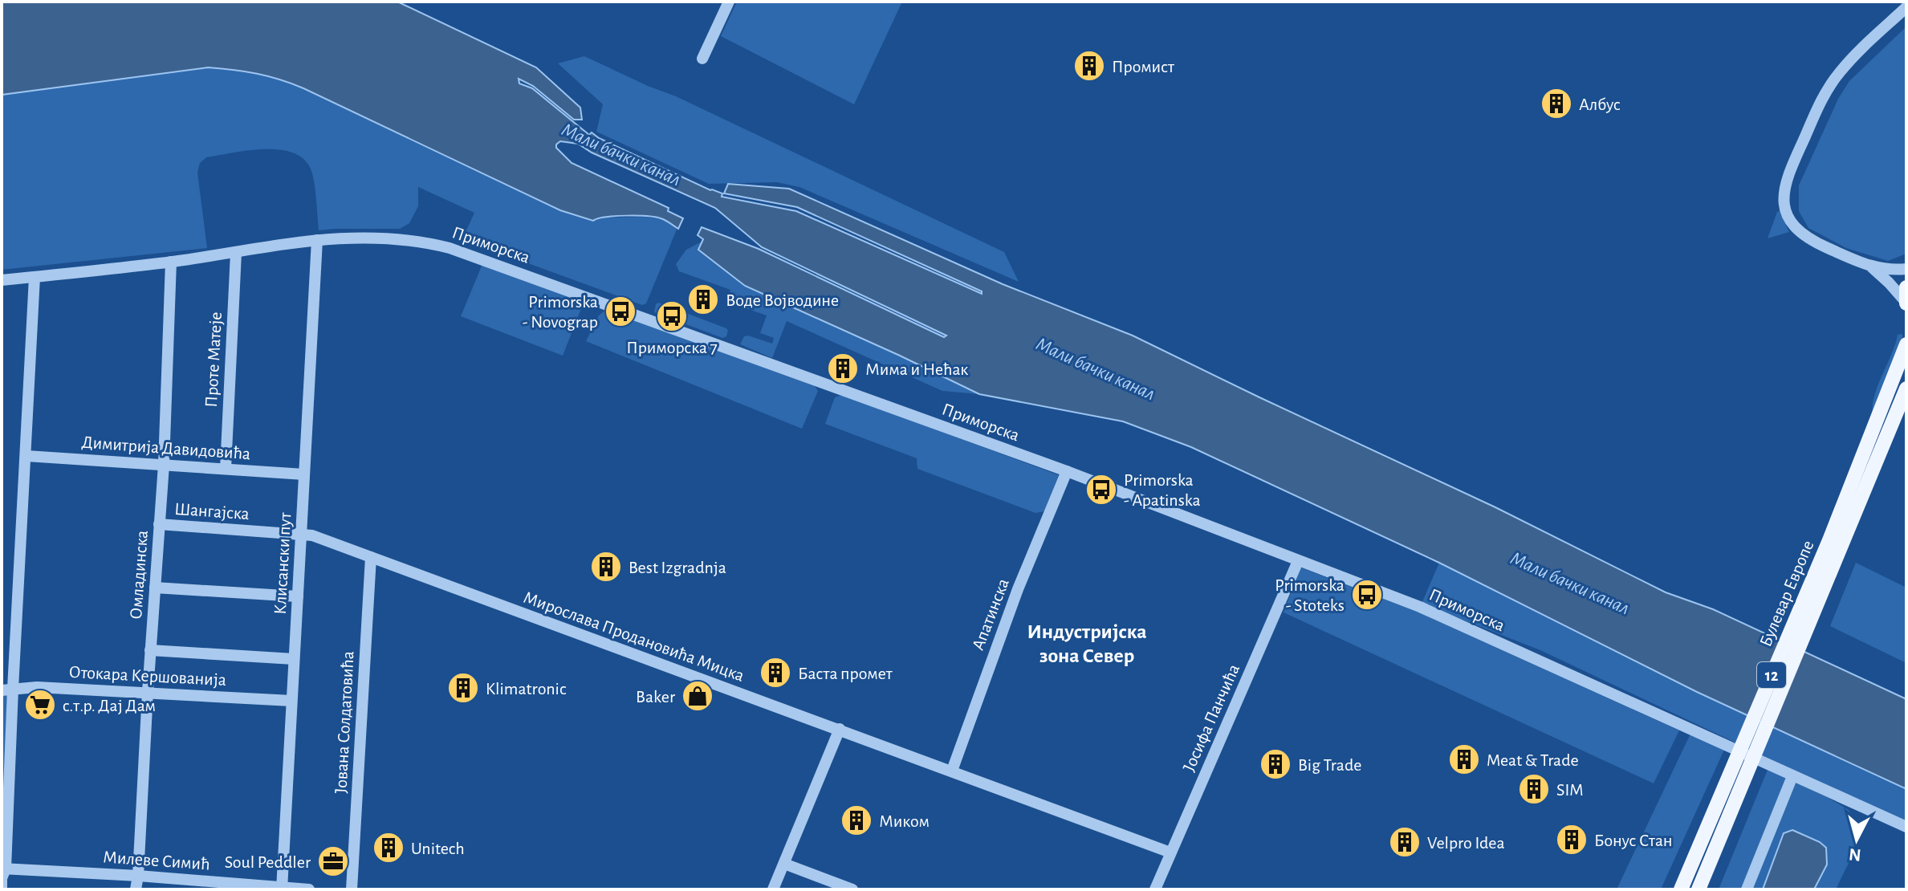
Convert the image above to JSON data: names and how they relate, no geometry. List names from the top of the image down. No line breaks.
{"streets":{"main road":["Булевар Европе","12"],"street":["Приморска","Проте Матеје","Димитрија Давидовића","Шангајска","Клисански пут","Омладинска","Апатинска","Мирослава Продановића Мицка","Отокара Кершованија","Јосифа Панчића","Јована Солдатовића","Милеве Симић"]},"crossings":[["Приморска","Проте Матеје"],["Приморска","Клисански пут"],["Приморска","Омладинска"],["Приморска","Апатинска"],["Приморска","Јосифа Панчића"],["Проте Матеје","Димитрија Давидовића"],["Димитрија Давидовића","Клисански пут"],["Димитрија Давидовића","Омладинска"],["Шангајска","Клисански пут"],["Шангајска","Омладинска"],["Шангајска","Мирослава Продановића Мицка"],["Клисански пут","Мирослава Продановића Мицка"],["Клисански пут","Отокара Кершованија"],["Клисански пут","Милеве Симић"],["Омладинска","Отокара Кершованија"],["Омладинска","Милеве Симић"],["Апатинска","Мирослава Продановића Мицка"],["Мирослава Продановића Мицка","Јосифа Панчића"],["Мирослава Продановића Мицка","Јована Солдатовића"]],"districts":["Индустријска зона Север"],"water":["Мали бачки канал"],"places":{"building":["Промист","Албус","Воде Војводине","Мима и Нећак","Best Izgradnja","Баста промет","Klimatronic","Meat & Trade","Big Trade","SIM","Миком","Бонус Стан","Velpro Idea","Unitech"],"bus stop":["Primorska - Novograp","Приморска 7","Primorska - Apatinska","Primorska - Stoteks"],"shop":["Baker"],"supermarket":["с.т.р. Дај Дам"],"office":["Soul Peddler"]},"north":"bottom"}
